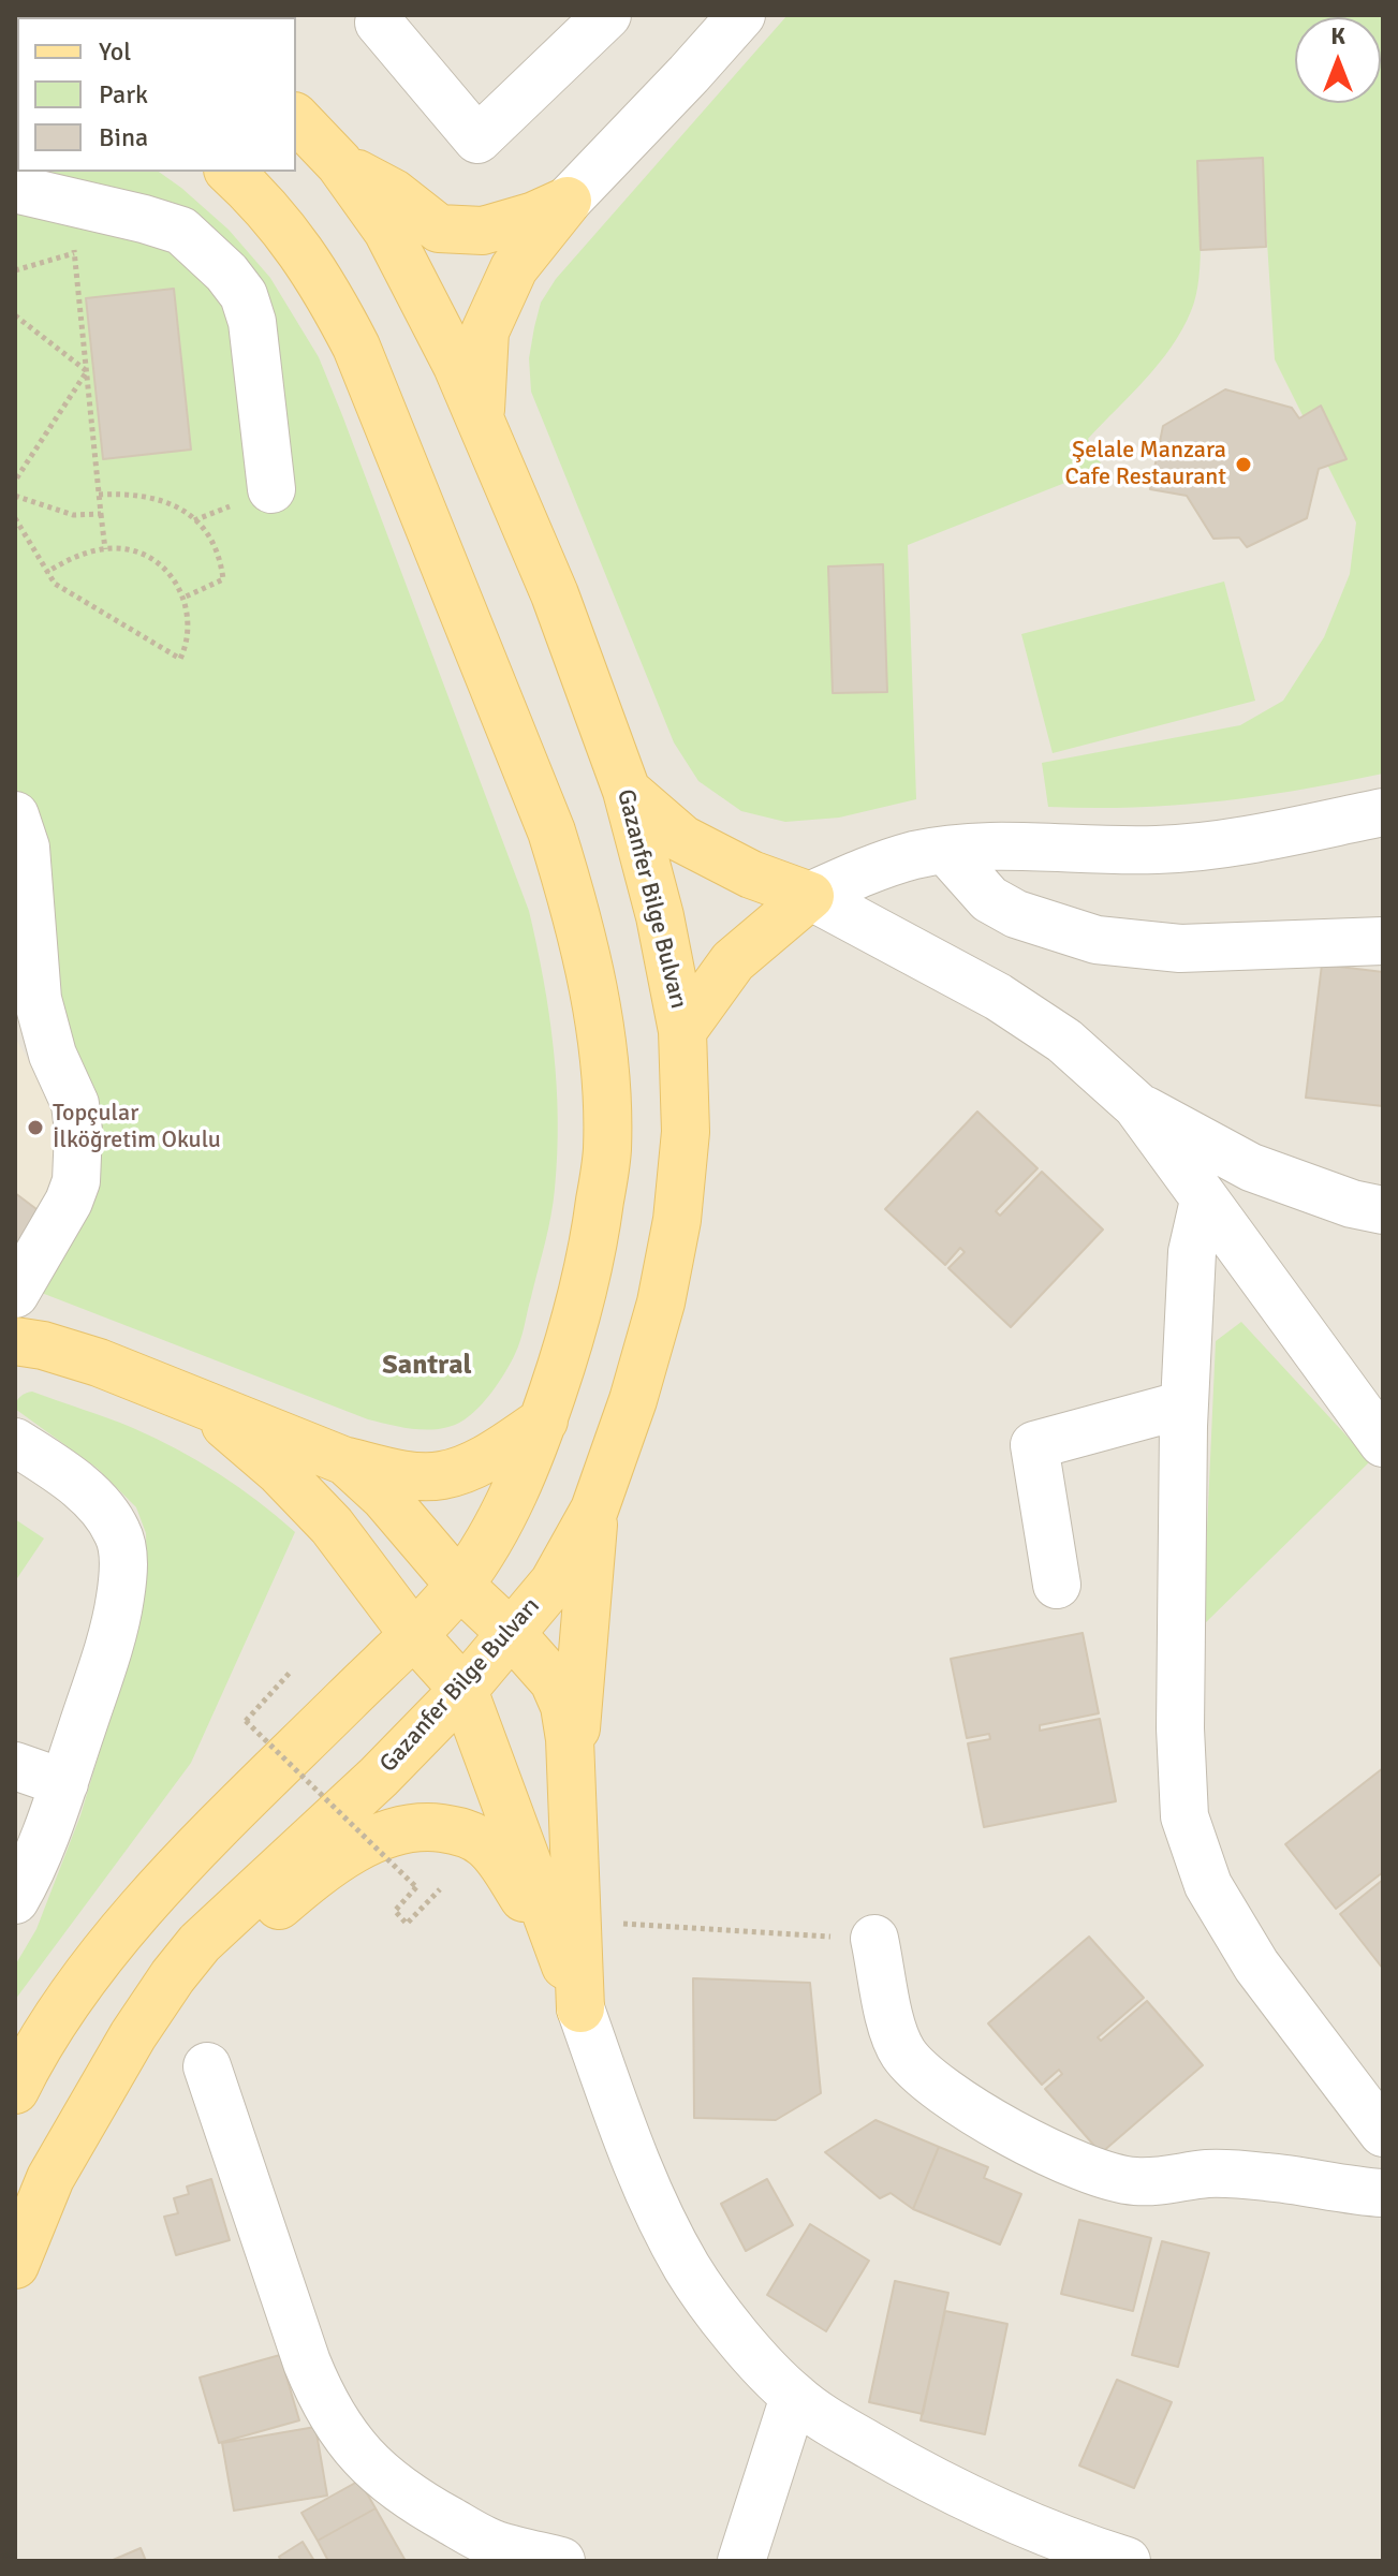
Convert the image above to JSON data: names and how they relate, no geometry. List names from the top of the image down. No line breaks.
{"streets":{"main road":["Gazanfer Bilge Bulvarı"]},"districts":["Santral"],"places":["Şelale Manzara Cafe Restaurant","Topçular İlköğretim Okulu"],"legend":["Yol","Park","Bina"],"north":"top"}
